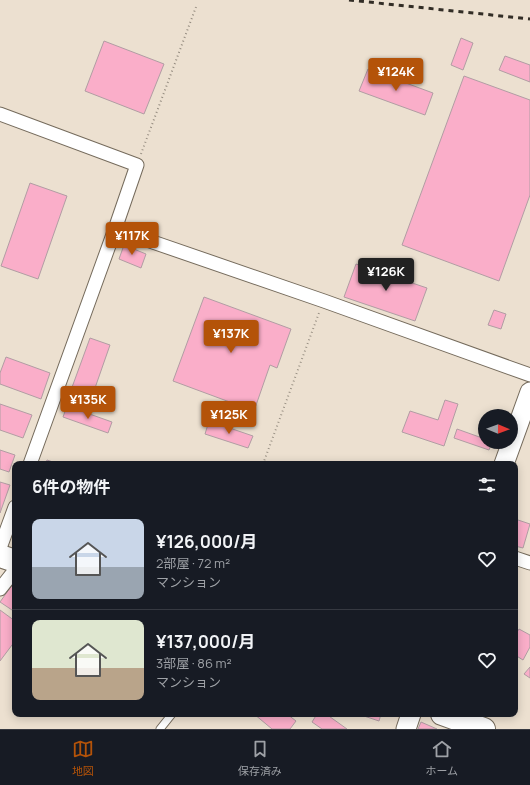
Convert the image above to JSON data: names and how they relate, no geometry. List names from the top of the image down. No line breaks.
{"north":"right","page":{"price":["¥124K","¥117K","¥126K","¥137K","¥135K","¥125K"],"heading":"6件の物件","list":[{"name":"¥126,000/月","note":"2部屋 · 72 m² · マンション"},{"name":"¥137,000/月","note":"3部屋 · 86 m² · マンション"}],"tabs":["地図","保存済み","ホーム"]}}
